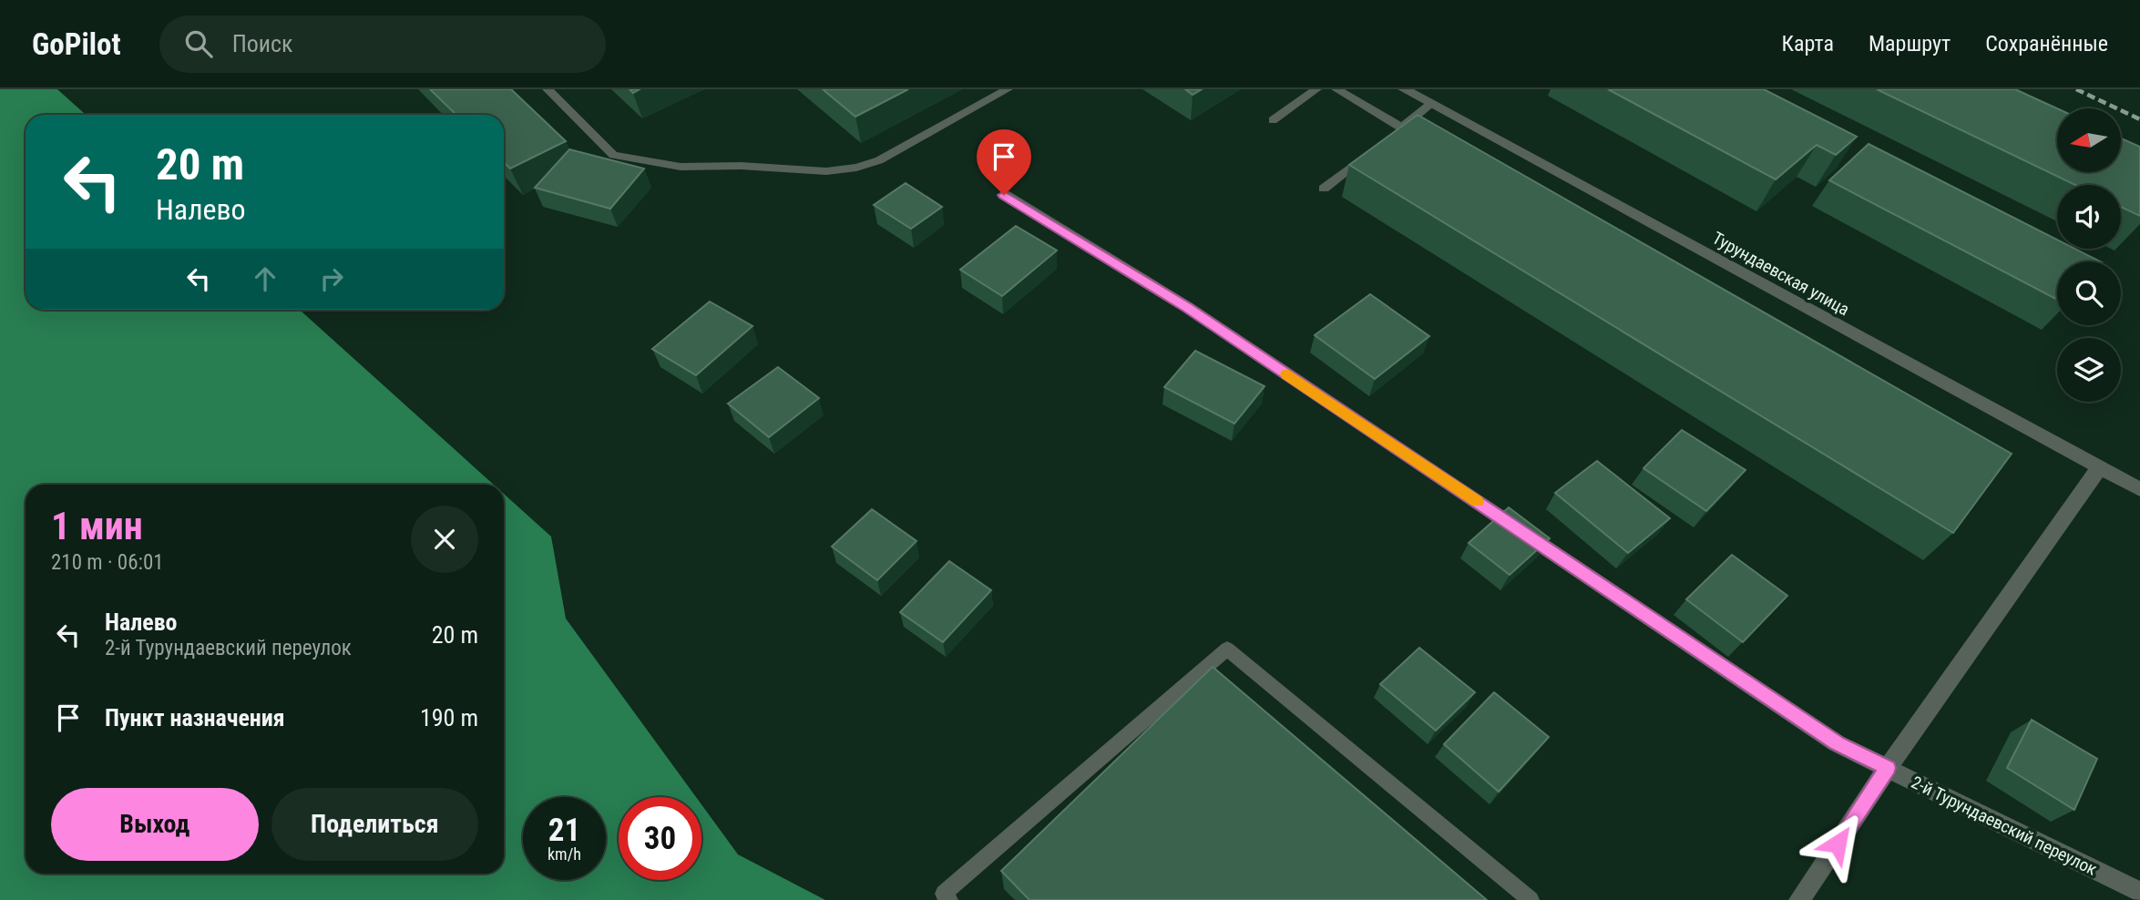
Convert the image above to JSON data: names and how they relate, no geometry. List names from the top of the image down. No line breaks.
{"streets":{"street":["Турундаевская улица","2-й Турундаевский переулок"]},"north":"left","page":{"header":"GoPilot","search":"Поиск","nav":["Карта","Маршрут","Сохранённые"],"turn":["20 m","Налево"],"heading":["1 мин","210 m · 06:01"],"list":[{"name":"Налево","note":"2-й Турундаевский переулок","value":"20 m"},{"name":"Пункт назначения","value":"190 m"}],"buttons":["Выход","Поделиться"],"speed":"21 km/h","limit":"30"}}
